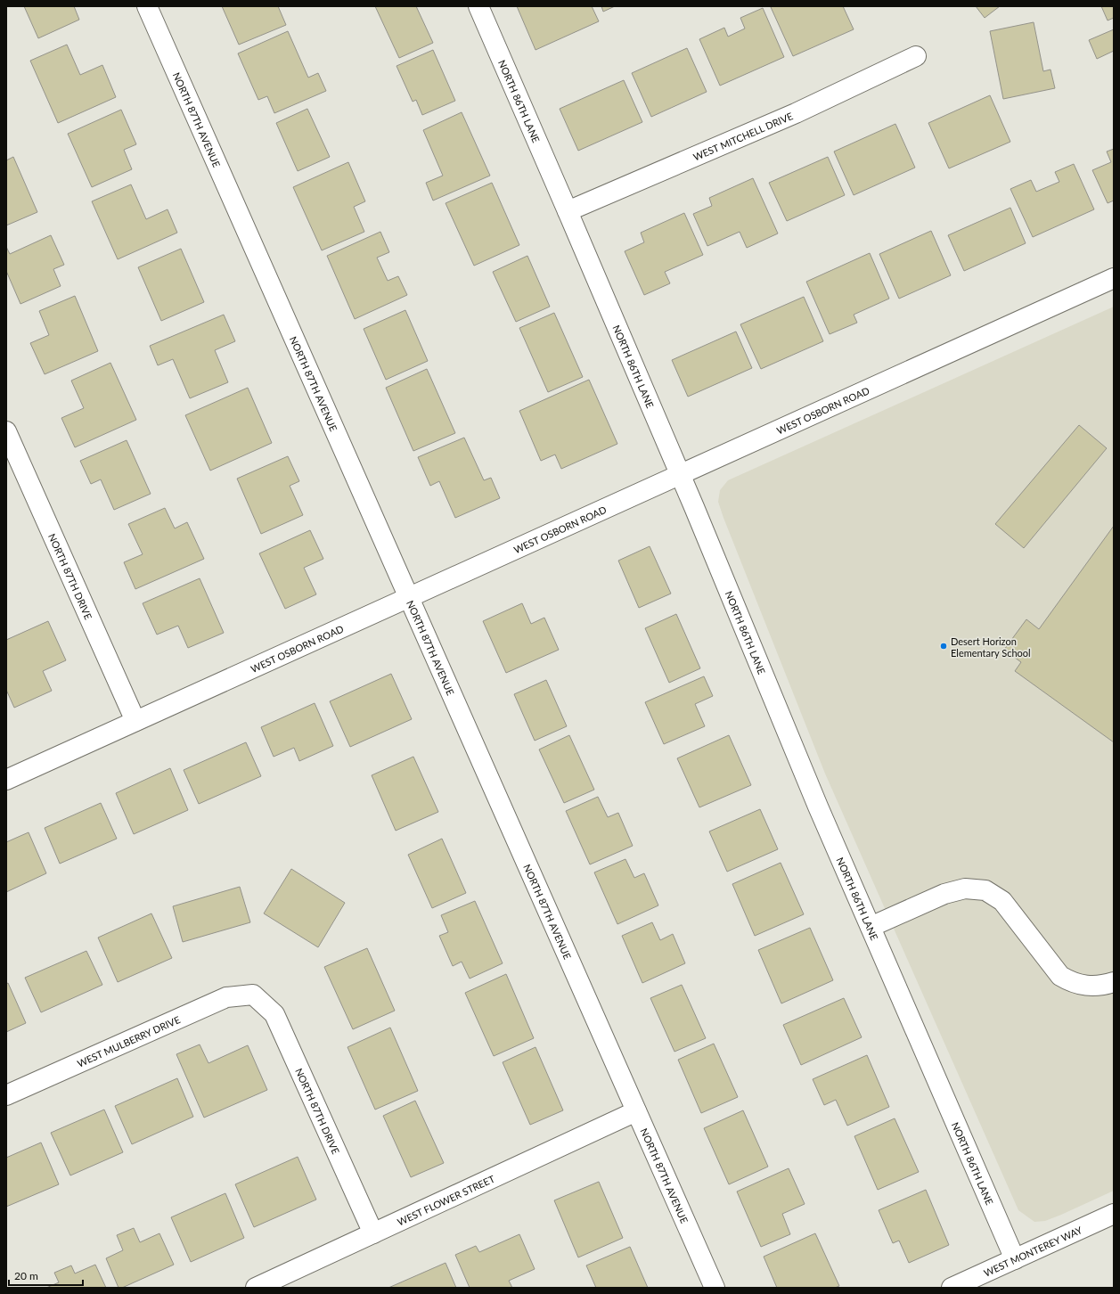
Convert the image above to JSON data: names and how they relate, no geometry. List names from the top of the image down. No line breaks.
{"streets":{"street":["NORTH 86TH LANE","NORTH 87TH AVENUE","WEST MITCHELL DRIVE","WEST OSBORN ROAD","NORTH 87TH DRIVE","WEST MULBERRY DRIVE","WEST FLOWER STREET","WEST MONTEREY WAY"]},"crossings":[["NORTH 86TH LANE","WEST MITCHELL DRIVE"],["NORTH 86TH LANE","WEST OSBORN ROAD"],["NORTH 86TH LANE","WEST MONTEREY WAY"],["NORTH 87TH AVENUE","WEST OSBORN ROAD"],["NORTH 87TH AVENUE","WEST FLOWER STREET"],["WEST OSBORN ROAD","NORTH 87TH DRIVE"],["NORTH 87TH DRIVE","WEST MULBERRY DRIVE"],["NORTH 87TH DRIVE","WEST FLOWER STREET"]],"places":["Desert Horizon Elementary School"],"scale_bar":"20 m"}
